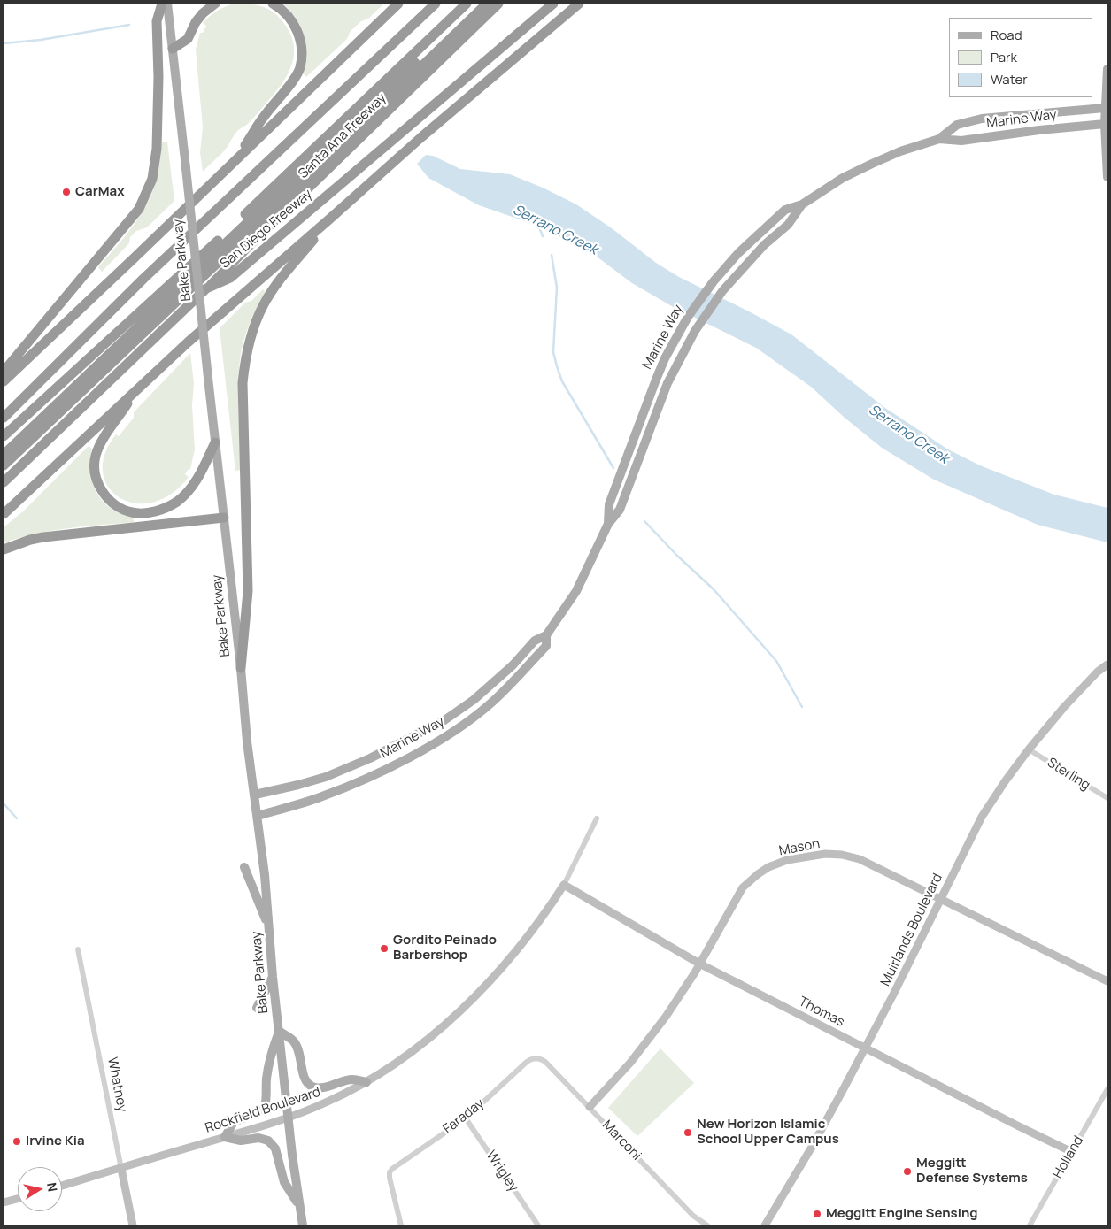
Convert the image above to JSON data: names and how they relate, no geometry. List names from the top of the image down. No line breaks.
{"streets":{"highway":["Santa Ana Freeway","San Diego Freeway"],"main road":["Marine Way","Bake Parkway"],"street":["Sterling","Mason","Muirlands Boulevard","Thomas","Whatney","Rockfield Boulevard","Faraday","Marconi","Holland","Wrigley"]},"crossings":[["Marine Way","Bake Parkway"],["Santa Ana Freeway","San Diego Freeway"],["Bake Parkway","Rockfield Boulevard"],["Sterling","Muirlands Boulevard"],["Mason","Muirlands Boulevard"],["Mason","Thomas"],["Mason","Marconi"],["Muirlands Boulevard","Thomas"],["Thomas","Rockfield Boulevard"],["Thomas","Holland"],["Whatney","Rockfield Boulevard"],["Faraday","Marconi"],["Faraday","Wrigley"]],"water":["Serrano Creek"],"places":["CarMax","Gordito Peinado Barbershop","New Horizon Islamic School Upper Campus","Irvine Kia","Meggitt Defense Systems","Meggitt Engine Sensing"],"legend":["Road","Park","Water"],"north":"right"}
